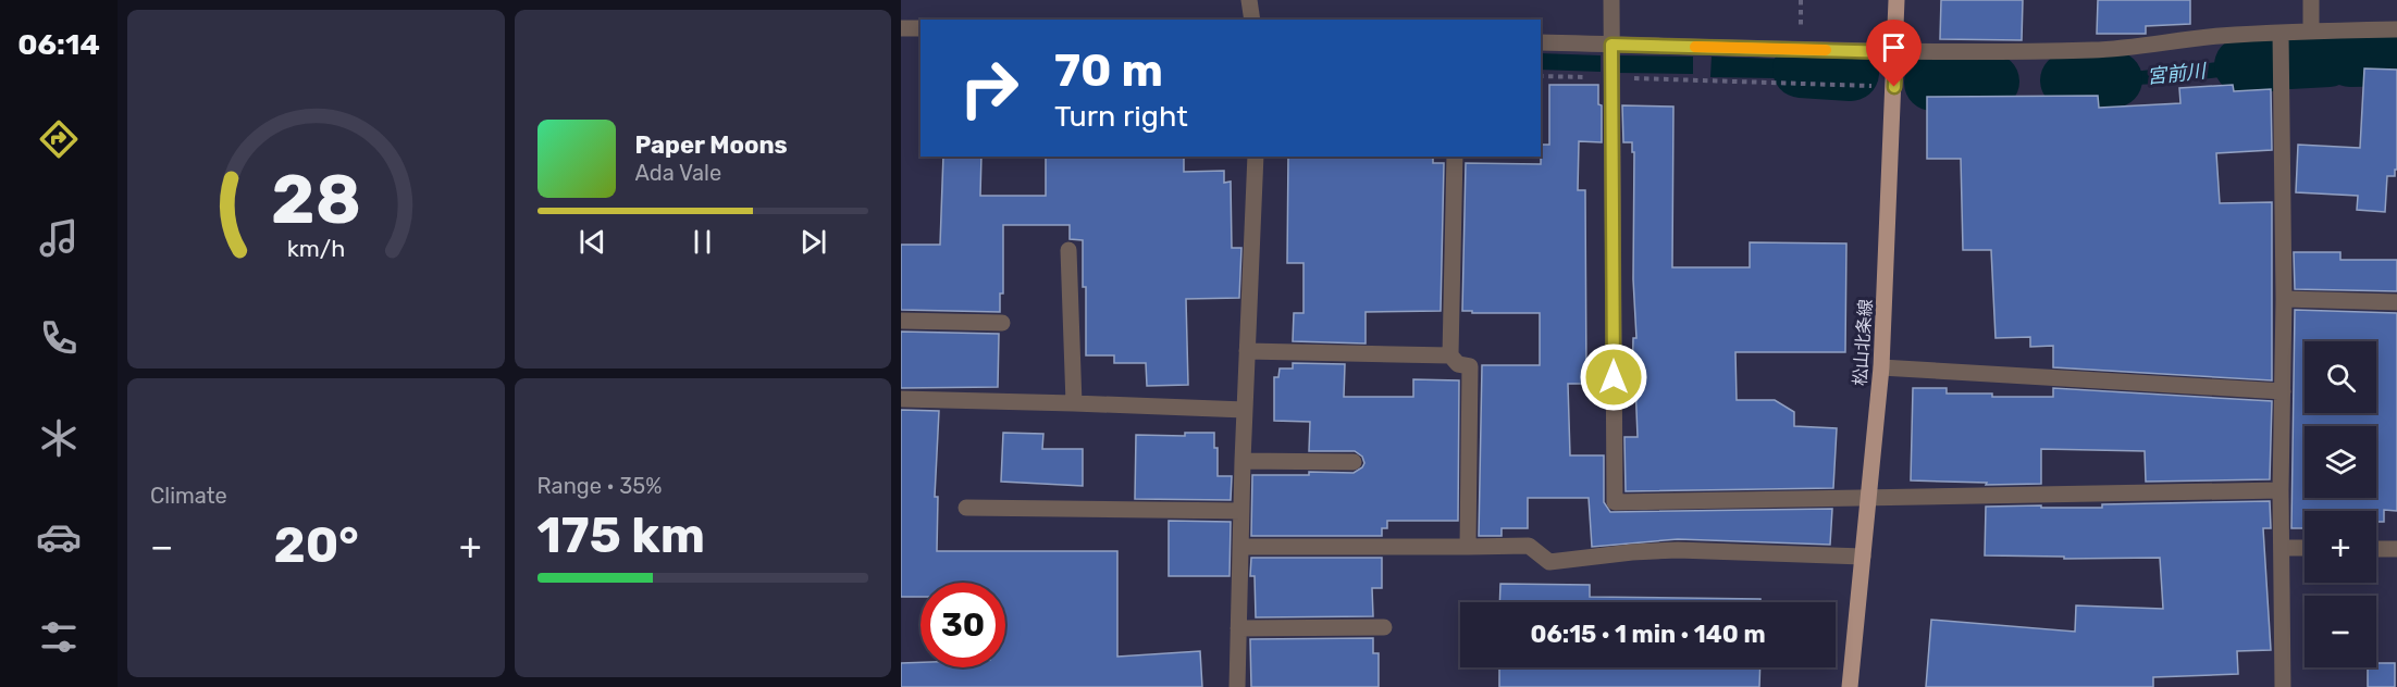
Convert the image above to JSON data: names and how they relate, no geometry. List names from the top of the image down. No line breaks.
{"streets":{"main road":["松山北条線"]},"water":["宮前川"],"page":{"tabs":"06:14","turn":["70 m","Turn right"],"song":["Paper Moons","Ada Vale"],"map_buttons":["+","−"],"tile":["Climate",["Range · 35%","175 km"]],"heat":["−","20°","+"],"limit":"30","trip":"06:15 · 1 min · 140 m","gauge":["28","km/h"]}}
